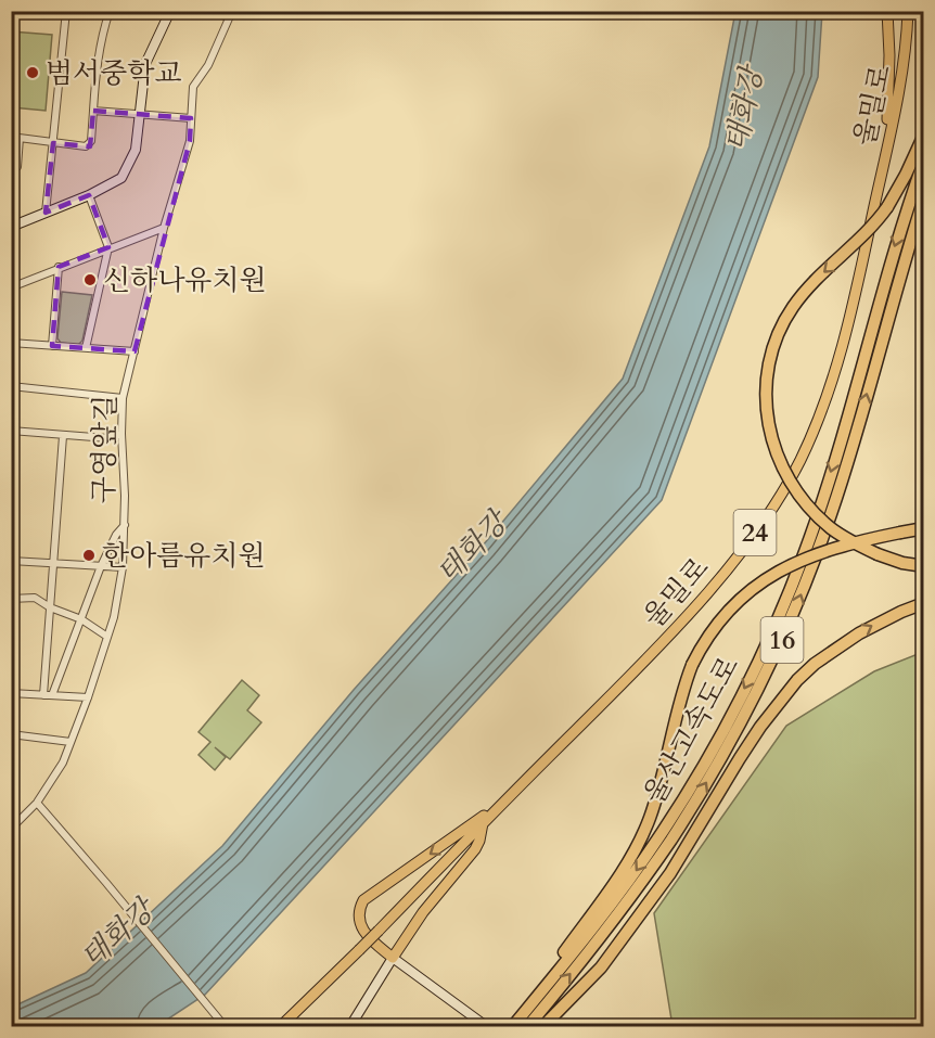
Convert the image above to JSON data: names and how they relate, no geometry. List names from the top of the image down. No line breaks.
{"streets":{"highway":["16","울산고속도로"],"main road":["울밀로","24"],"street":["구영앞길"]},"water":["태화강"],"places":["범서중학교","신하나유치원","한아름유치원"]}
